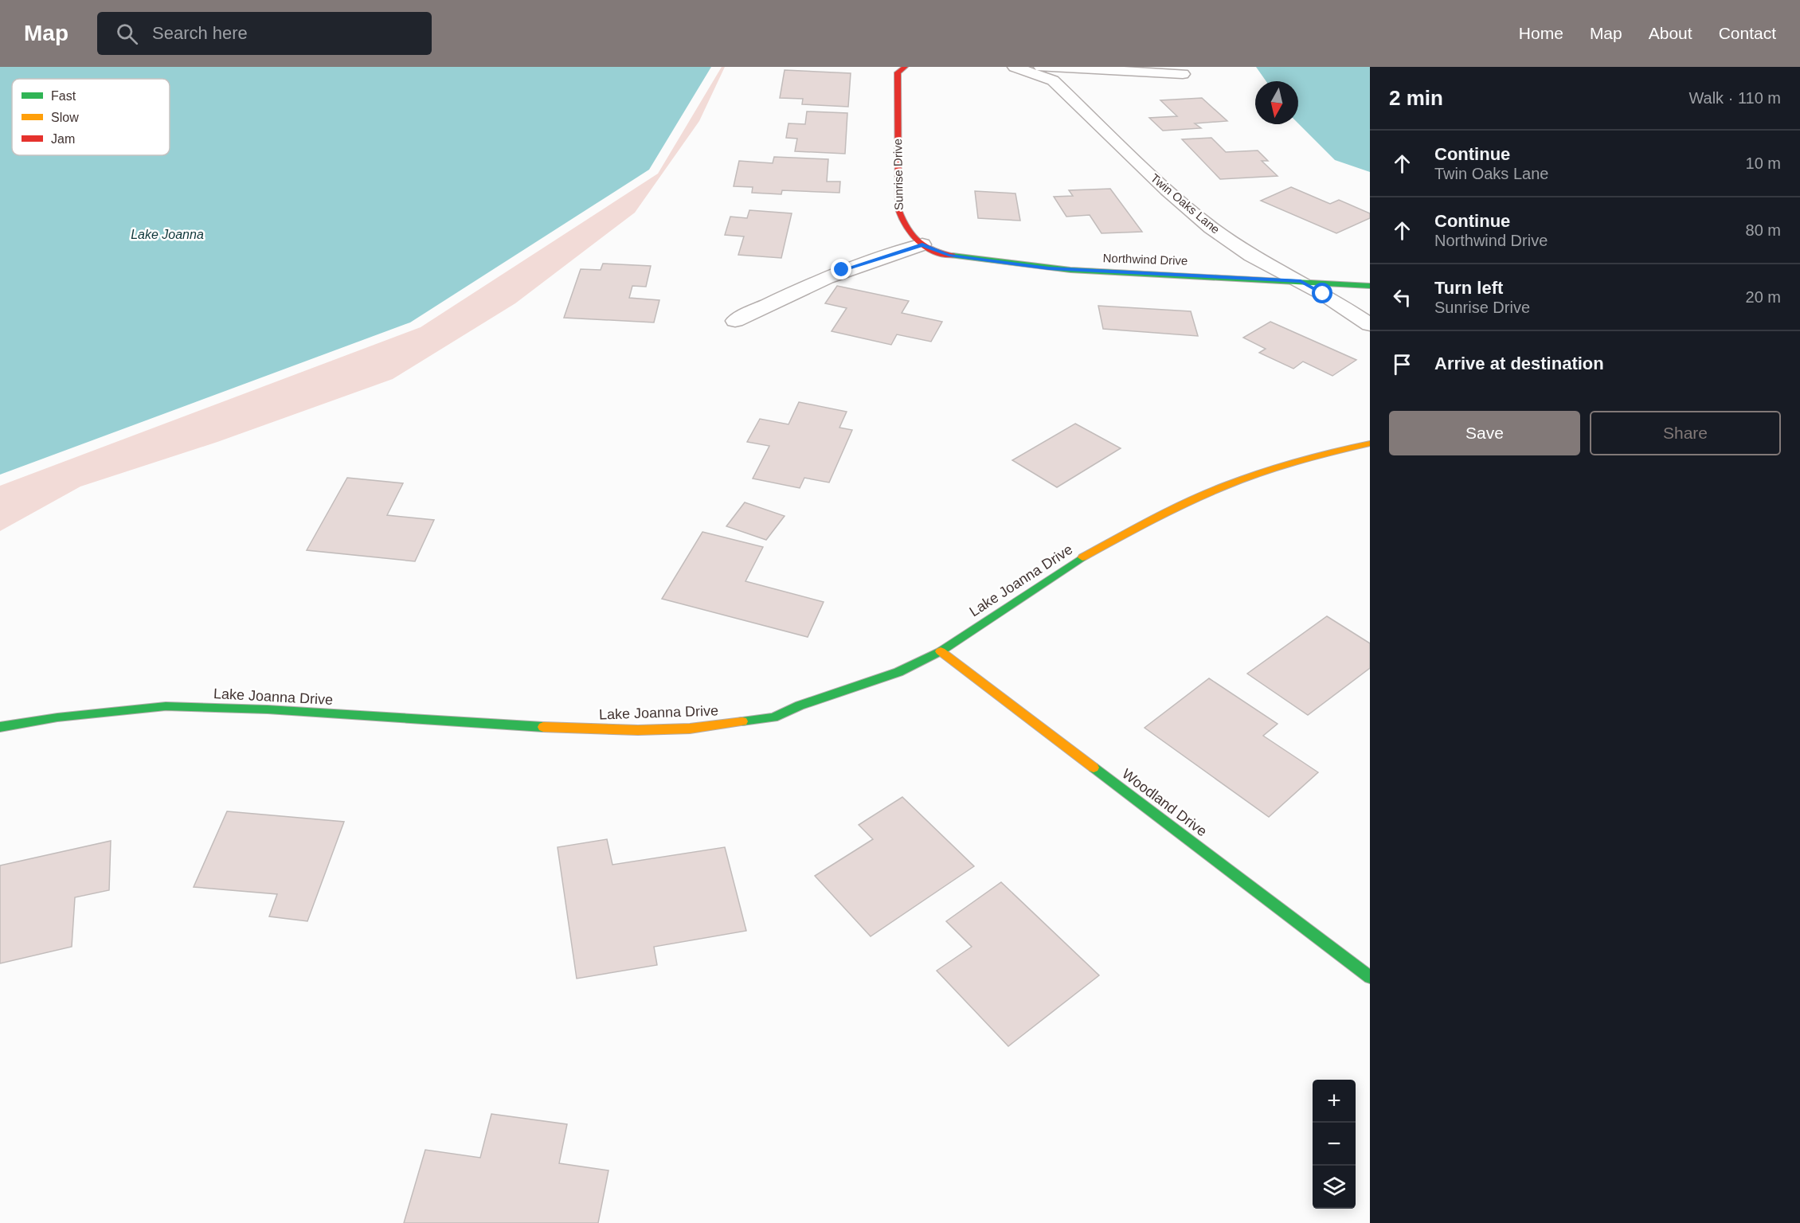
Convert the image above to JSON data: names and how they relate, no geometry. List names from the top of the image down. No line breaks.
{"streets":{"street":["Sunrise Drive","Twin Oaks Lane","Northwind Drive","Lake Joanna Drive","Woodland Drive"]},"crossings":[["Sunrise Drive","Northwind Drive"],["Twin Oaks Lane","Northwind Drive"],["Lake Joanna Drive","Woodland Drive"]],"water":["Lake Joanna"],"legend":["Fast","Slow","Jam"],"north":"bottom","page":{"header":"Map","search":"Search here","nav":["Home","Map","About","Contact"],"heading":["2 min","Walk · 110 m"],"list":[["Continue","Twin Oaks Lane","10 m"],["Continue","Northwind Drive","80 m"],["Turn left","Sunrise Drive","20 m"],"Arrive at destination"],"buttons":["Save","Share"],"map_buttons":["+","−"]}}
